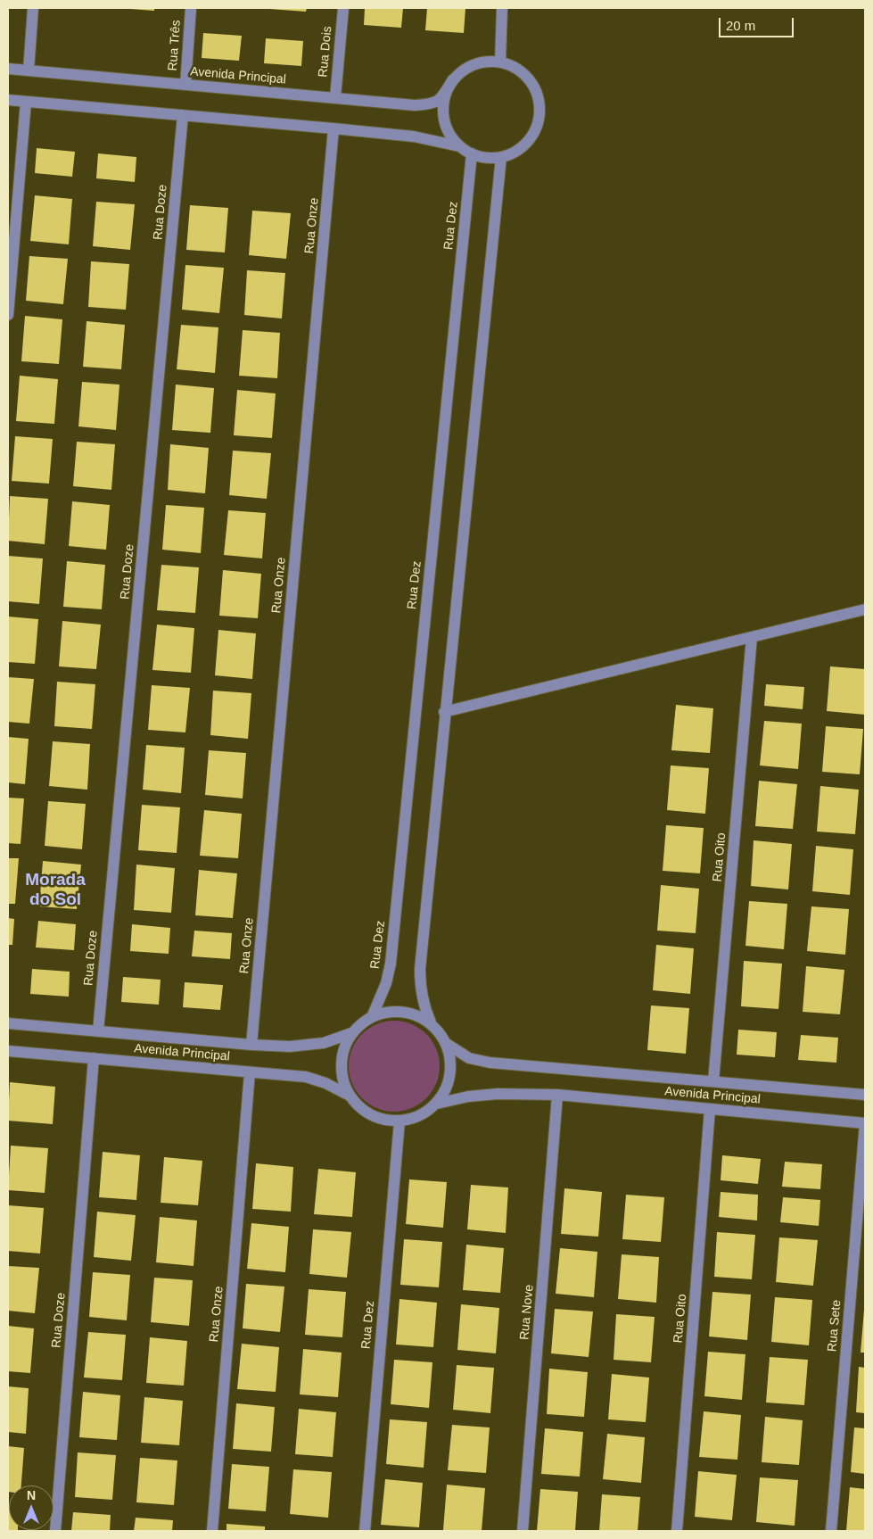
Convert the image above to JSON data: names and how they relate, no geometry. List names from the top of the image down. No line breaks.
{"streets":{"street":["Rua Três","Rua Dois","Avenida Principal","Rua Doze","Rua Onze","Rua Dez","Rua Oito","Rua Nove","Rua Sete"]},"crossings":[["Rua Três","Avenida Principal"],["Rua Dois","Avenida Principal"],["Avenida Principal","Rua Doze"],["Avenida Principal","Rua Onze"],["Avenida Principal","Rua Dez"],["Avenida Principal","Rua Oito"],["Avenida Principal","Rua Nove"],["Avenida Principal","Rua Sete"]],"districts":["Morada do Sol"],"scale_bar":"20 m","north":"top"}
